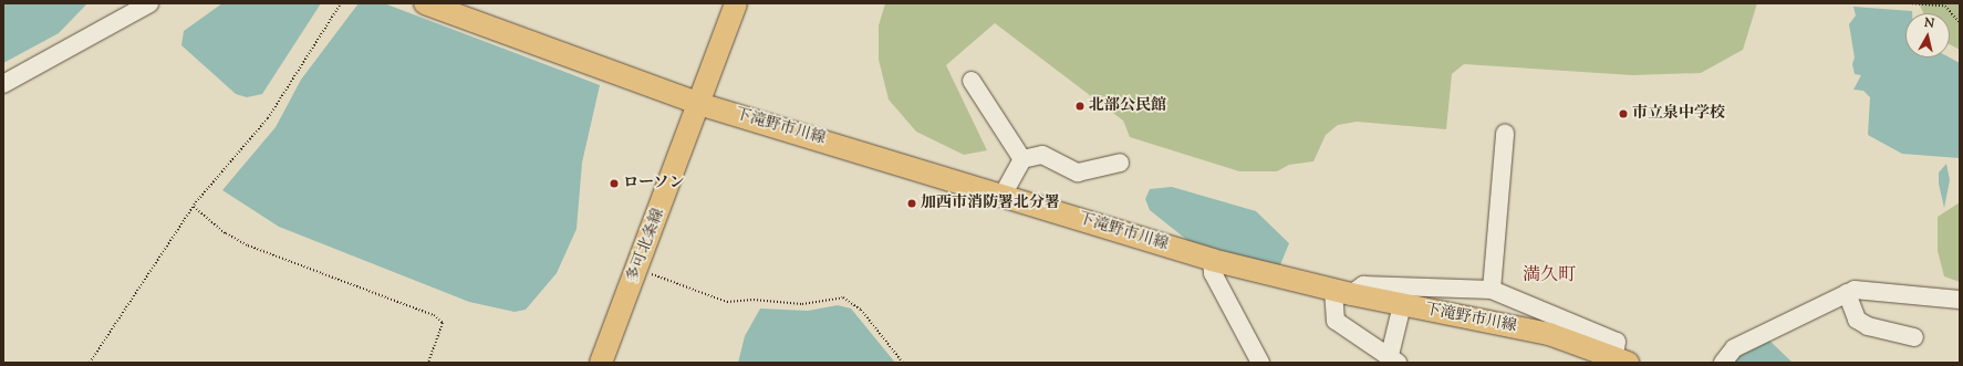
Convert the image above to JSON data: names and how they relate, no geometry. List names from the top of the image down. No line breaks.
{"streets":{"main road":["下滝野市川線","多可北条線"]},"crossings":[["下滝野市川線","多可北条線"]],"districts":["満久町"],"places":["北部公民館","市立泉中学校","ローソン","加西市消防署北分署"],"north":"top"}
